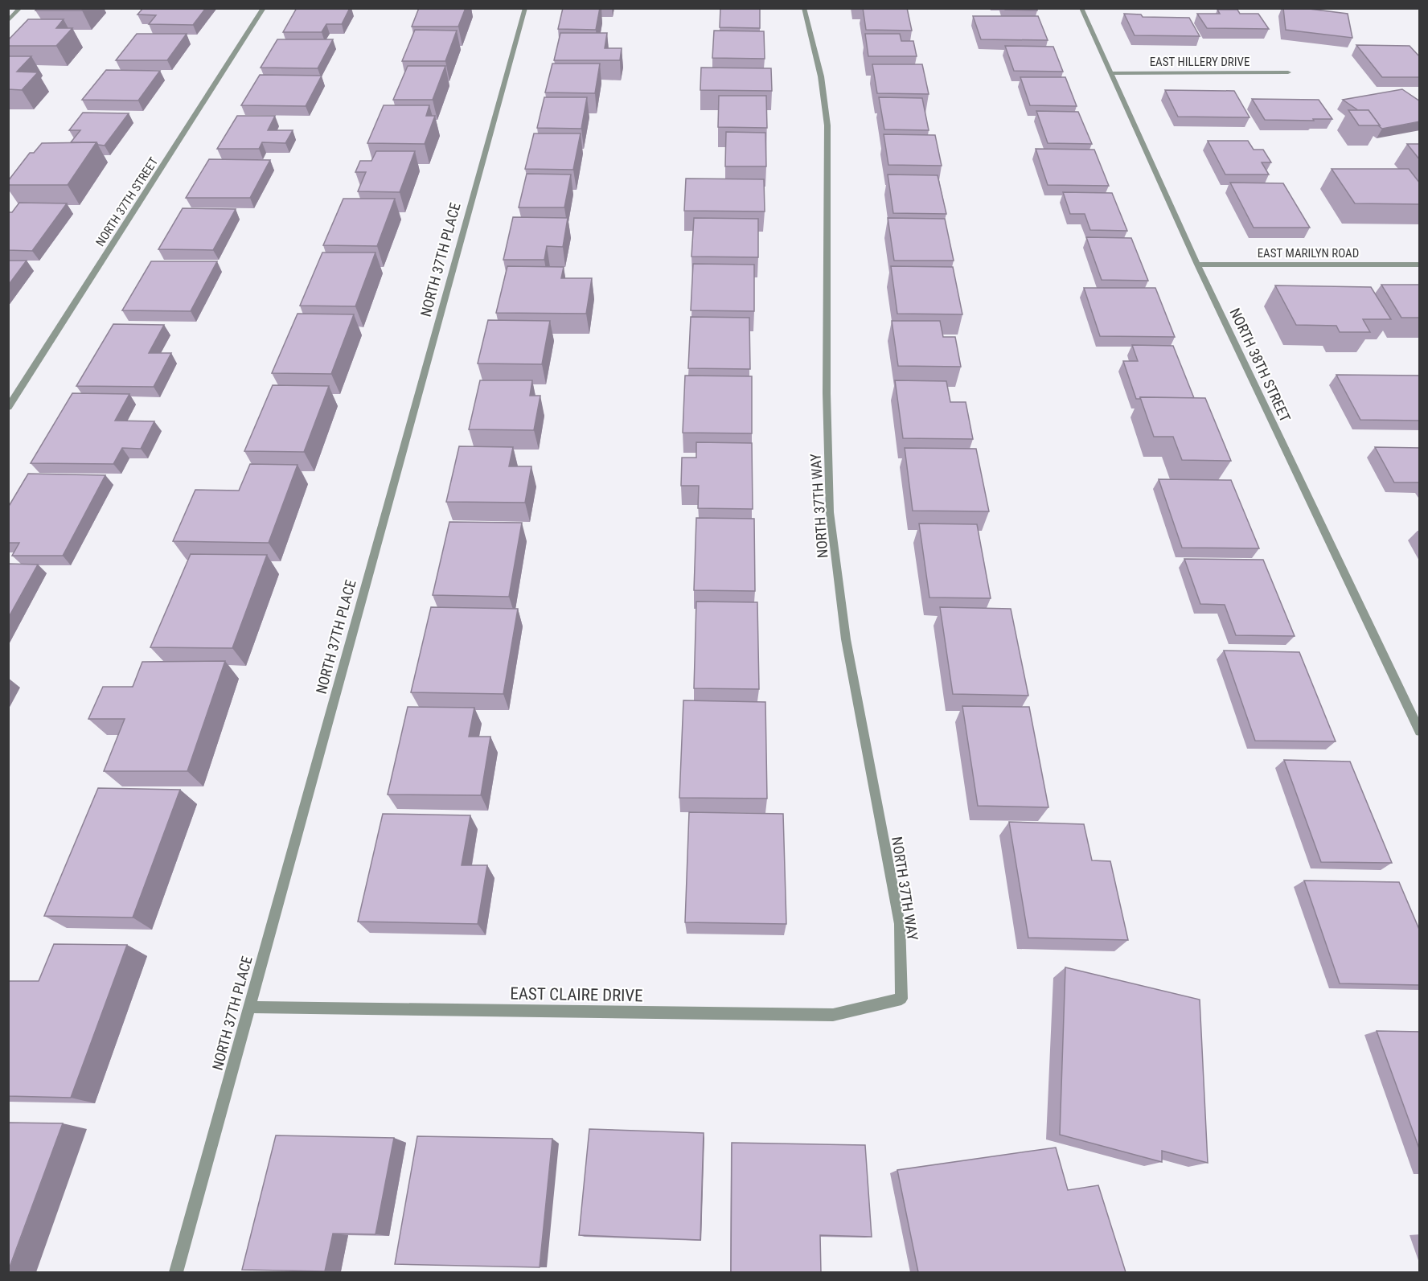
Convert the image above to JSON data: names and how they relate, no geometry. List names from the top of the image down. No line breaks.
{"streets":{"street":["EAST HILLERY DRIVE","NORTH 37TH STREET","EAST MARILYN ROAD","NORTH 37TH PLACE","NORTH 38TH STREET","NORTH 37TH WAY","EAST CLAIRE DRIVE"]},"crossings":[["EAST HILLERY DRIVE","NORTH 38TH STREET"],["EAST MARILYN ROAD","NORTH 38TH STREET"],["NORTH 37TH PLACE","EAST CLAIRE DRIVE"],["NORTH 37TH WAY","EAST CLAIRE DRIVE"]]}
